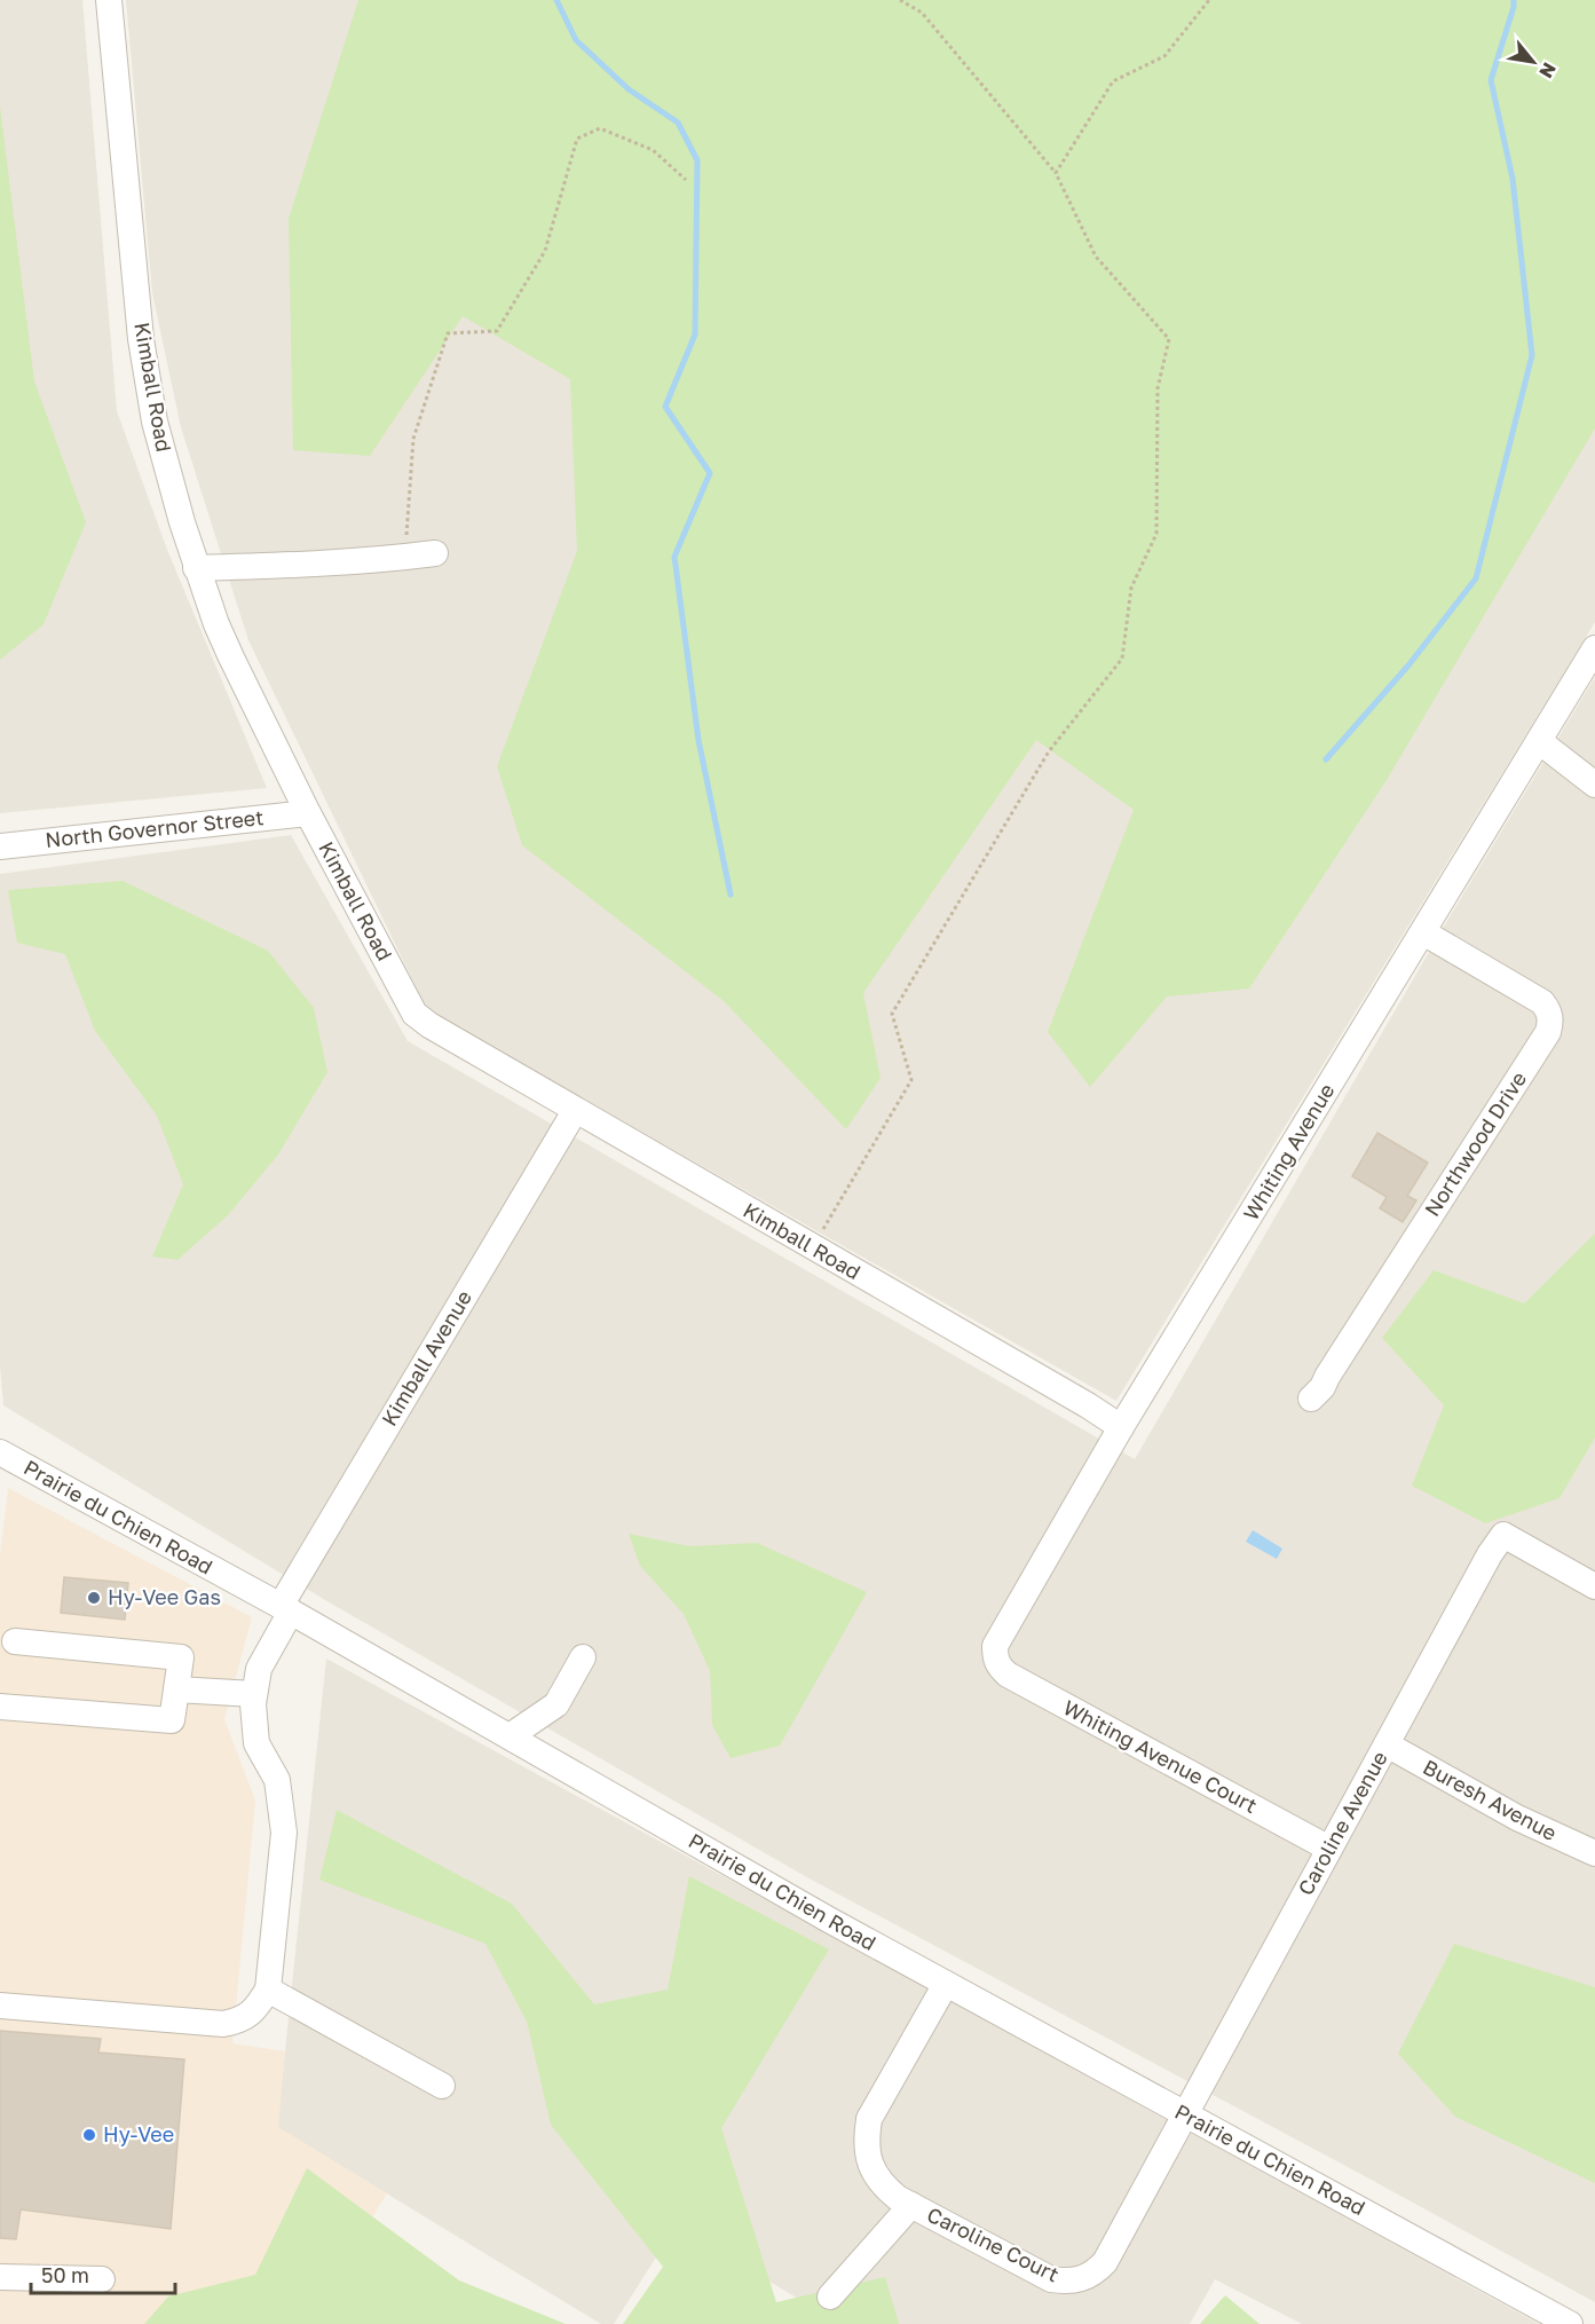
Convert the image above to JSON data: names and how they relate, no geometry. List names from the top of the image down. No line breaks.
{"streets":{"street":["Kimball Road","North Governor Street","Northwood Drive","Whiting Avenue","Kimball Avenue","Prairie du Chien Road","Whiting Avenue Court","Buresh Avenue","Caroline Avenue","Caroline Court"]},"crossings":[["Kimball Road","North Governor Street"],["Kimball Road","Whiting Avenue"],["Kimball Road","Kimball Avenue"],["Northwood Drive","Whiting Avenue"],["Whiting Avenue","Whiting Avenue Court"],["Kimball Avenue","Prairie du Chien Road"],["Prairie du Chien Road","Caroline Avenue"],["Prairie du Chien Road","Caroline Court"],["Whiting Avenue Court","Caroline Avenue"],["Buresh Avenue","Caroline Avenue"],["Caroline Avenue","Caroline Court"]],"places":["Hy-Vee Gas","Hy-Vee"],"scale_bar":"50 m","north":"bottom right"}
